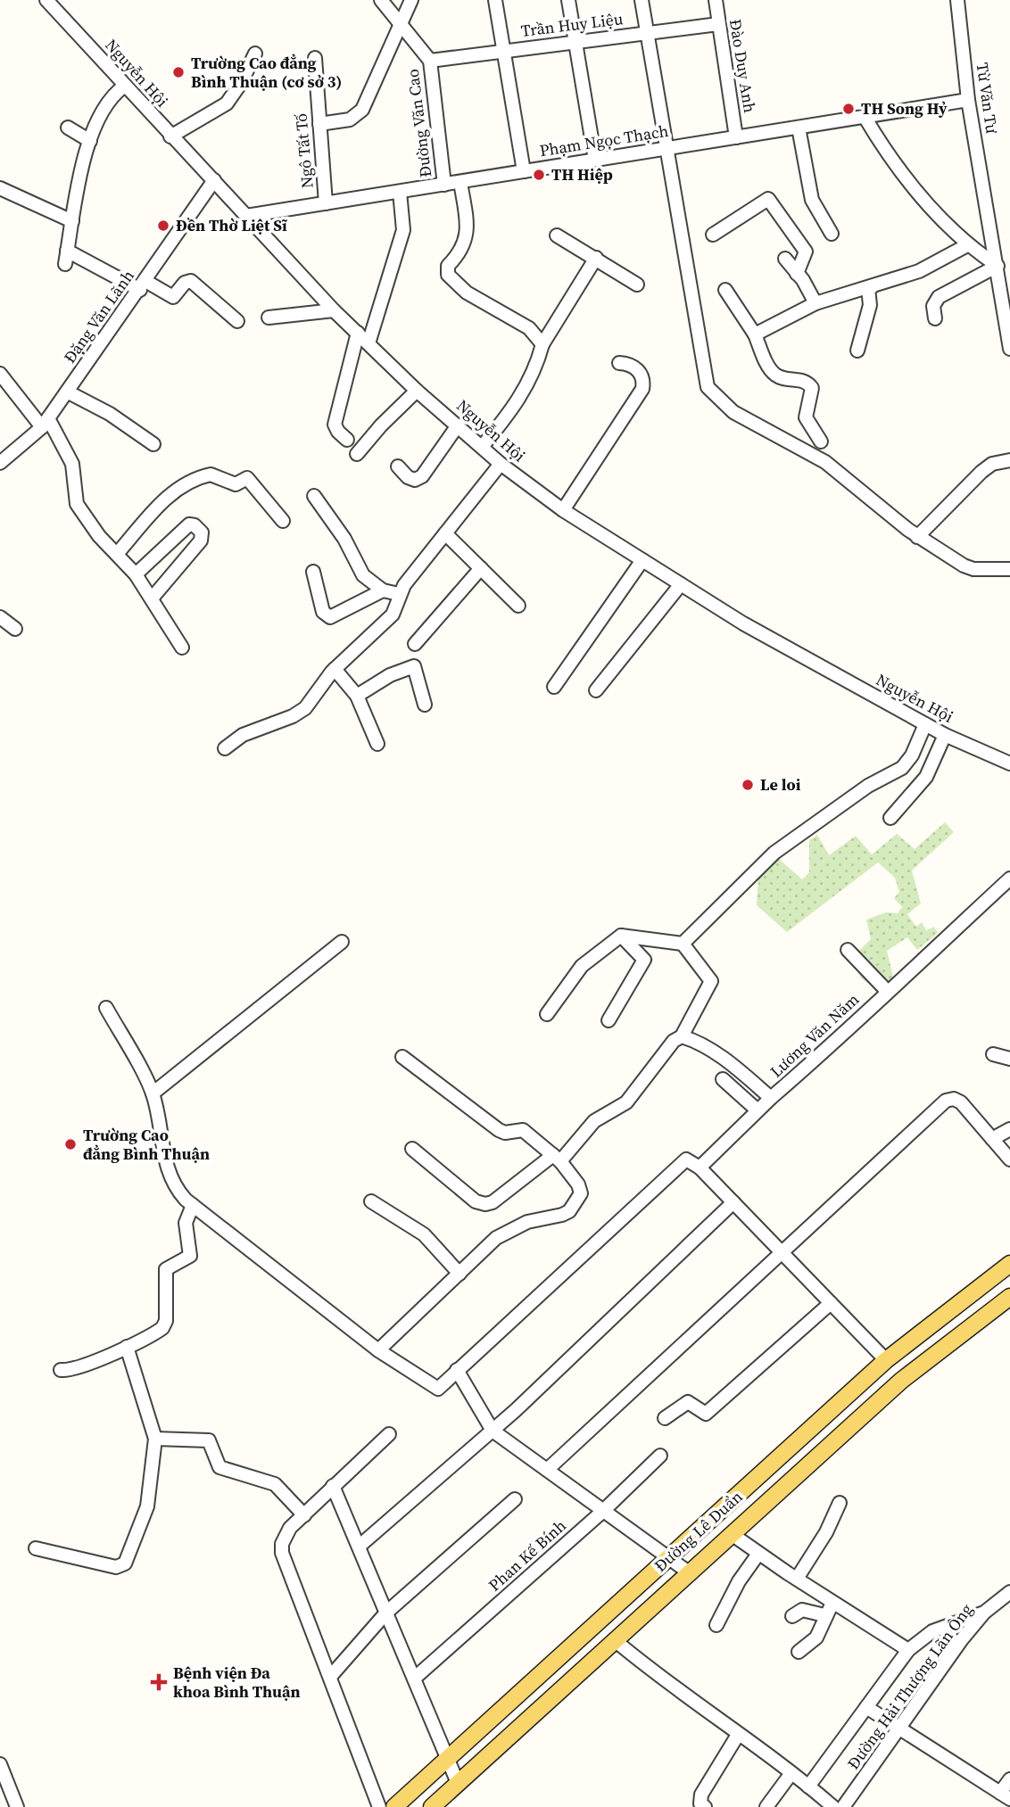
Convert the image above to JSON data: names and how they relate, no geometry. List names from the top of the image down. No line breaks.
{"streets":{"main road":["Đường Lê Duẩn"],"street":["Trần Huy Liệu","Đào Duy Anh","Nguyễn Hội","Từ Văn Tư","Đường Văn Cao","Phạm Ngọc Thạch","Ngô Tất Tố","Đặng Văn Lãnh","Lương Văn Năm","Phan Kế Bính","Đường Hải Thượng Lãn Ông"]},"crossings":[["Trần Huy Liệu","Đào Duy Anh"],["Trần Huy Liệu","Đường Văn Cao"],["Đào Duy Anh","Phạm Ngọc Thạch"],["Nguyễn Hội","Phạm Ngọc Thạch"],["Nguyễn Hội","Đặng Văn Lãnh"],["Từ Văn Tư","Phạm Ngọc Thạch"],["Đường Văn Cao","Phạm Ngọc Thạch"],["Phạm Ngọc Thạch","Ngô Tất Tố"]],"places":{"other":["Trường Cao đẳng Bình Thuận (cơ sở 3)","TH Song Hỷ","TH Hiệp","Đền Thờ Liệt Sĩ","Le loi","Trường Cao đẳng Bình Thuận"],"health":["Bệnh viện Đa khoa Bình Thuận"]}}
